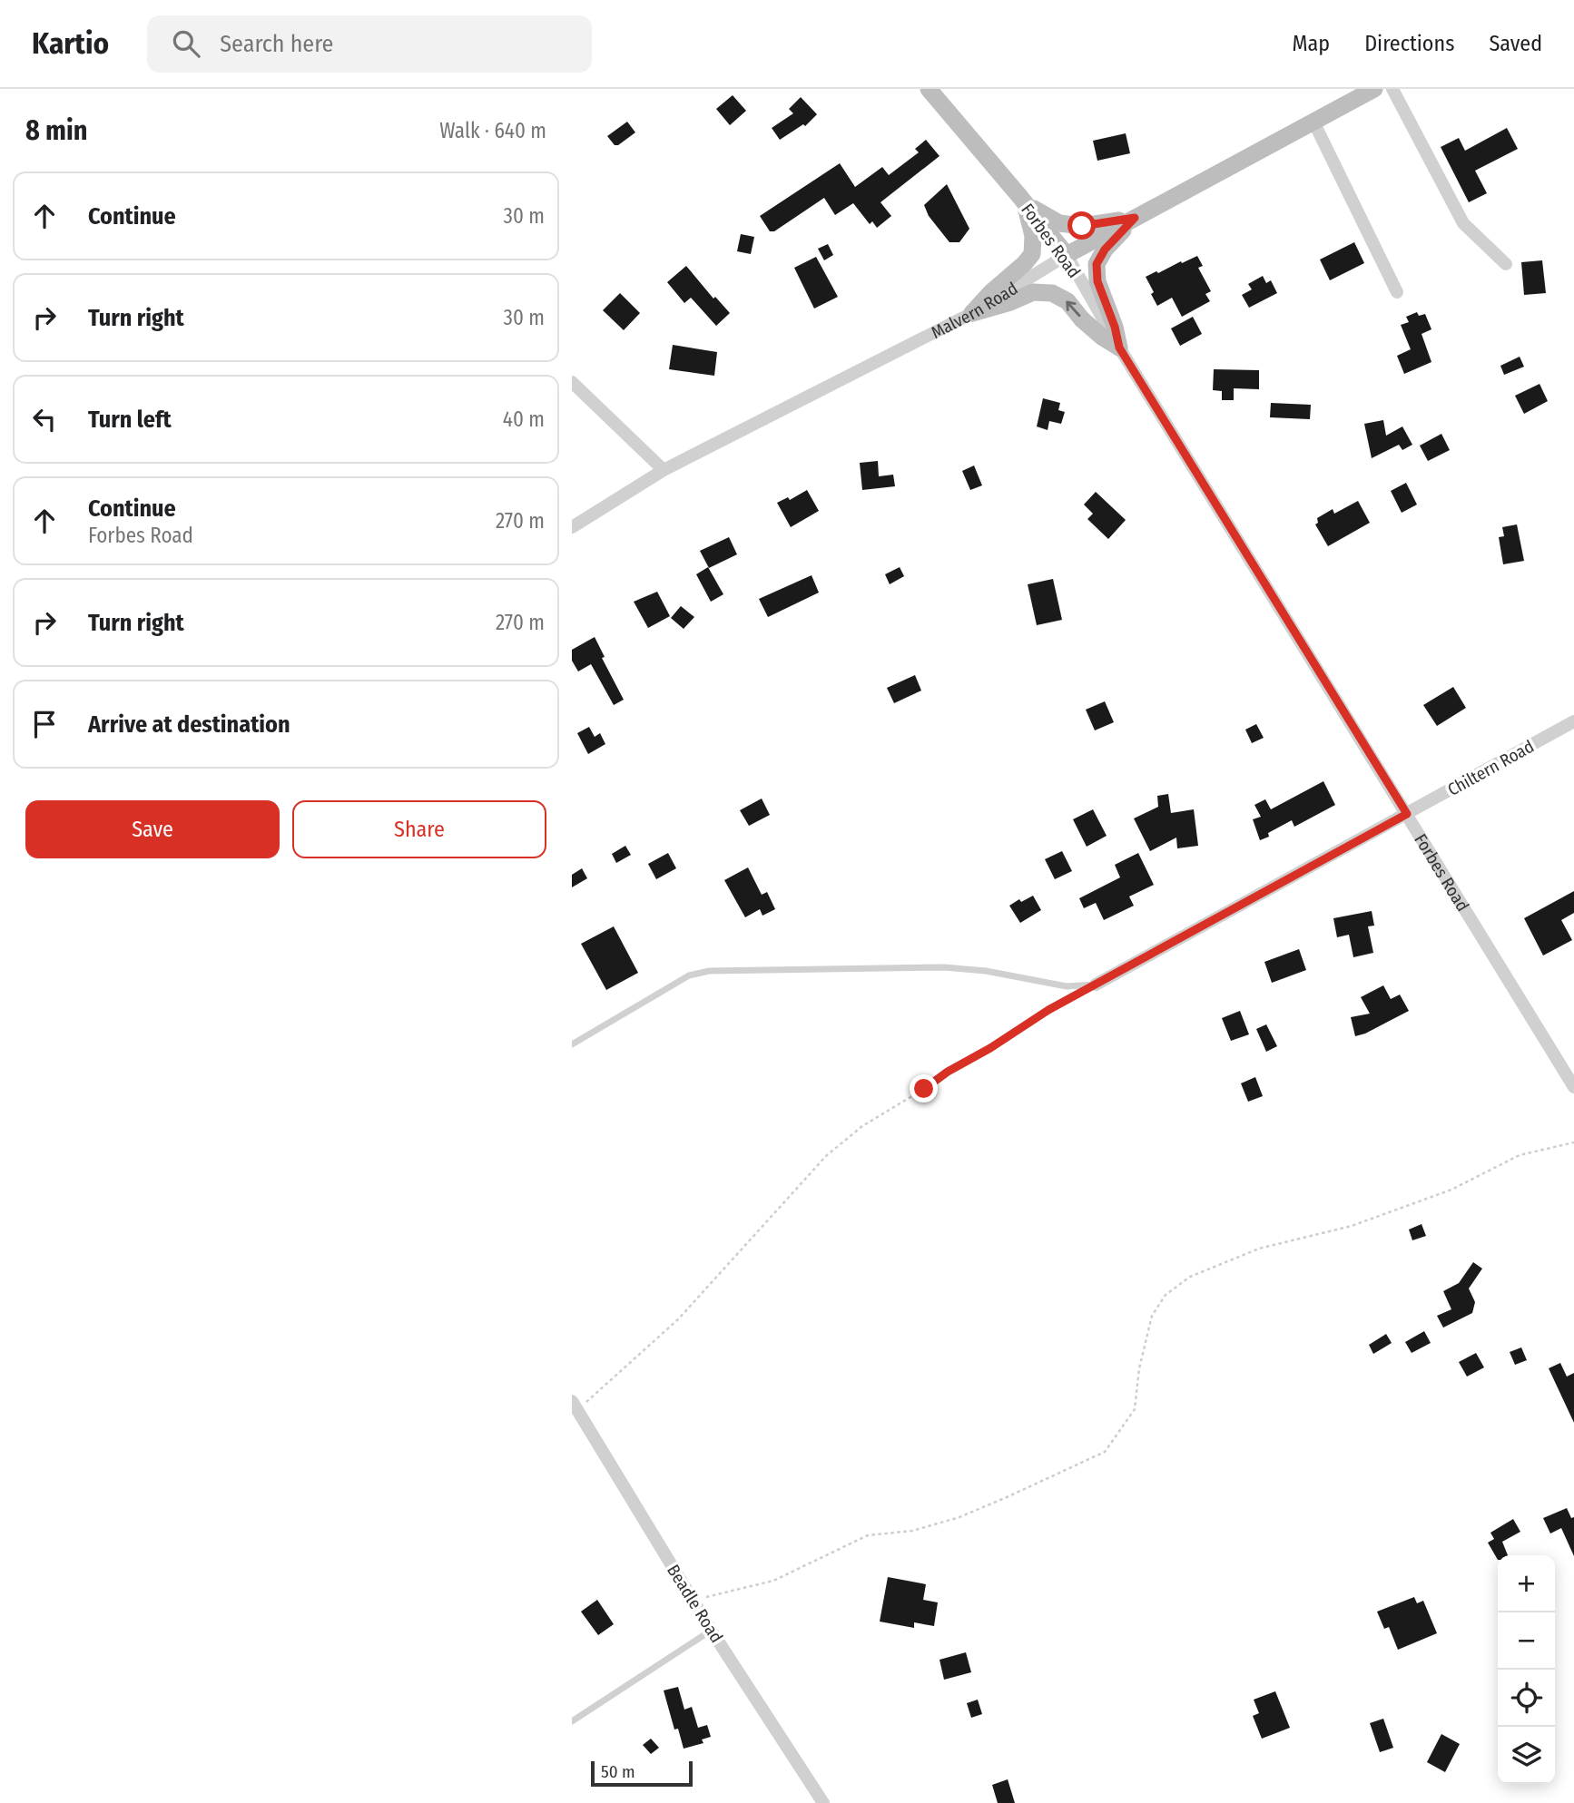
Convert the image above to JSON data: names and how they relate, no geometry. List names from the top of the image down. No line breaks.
{"streets":{"main road":["Forbes Road","Malvern Road"],"street":["Chiltern Road","Beadle Road"]},"crossings":[["Forbes Road","Malvern Road"],["Forbes Road","Chiltern Road"]],"scale_bar":"50 m","page":{"header":"Kartio","search":"Search here","nav":["Map","Directions","Saved"],"heading":["8 min","Walk · 640 m"],"list":[["Continue","30 m"],["Turn right","30 m"],["Turn left","40 m"],["Continue","Forbes Road","270 m"],["Turn right","270 m"],"Arrive at destination"],"buttons":["Save","Share"],"map_buttons":["+","−"],"scale":"50 m"}}
